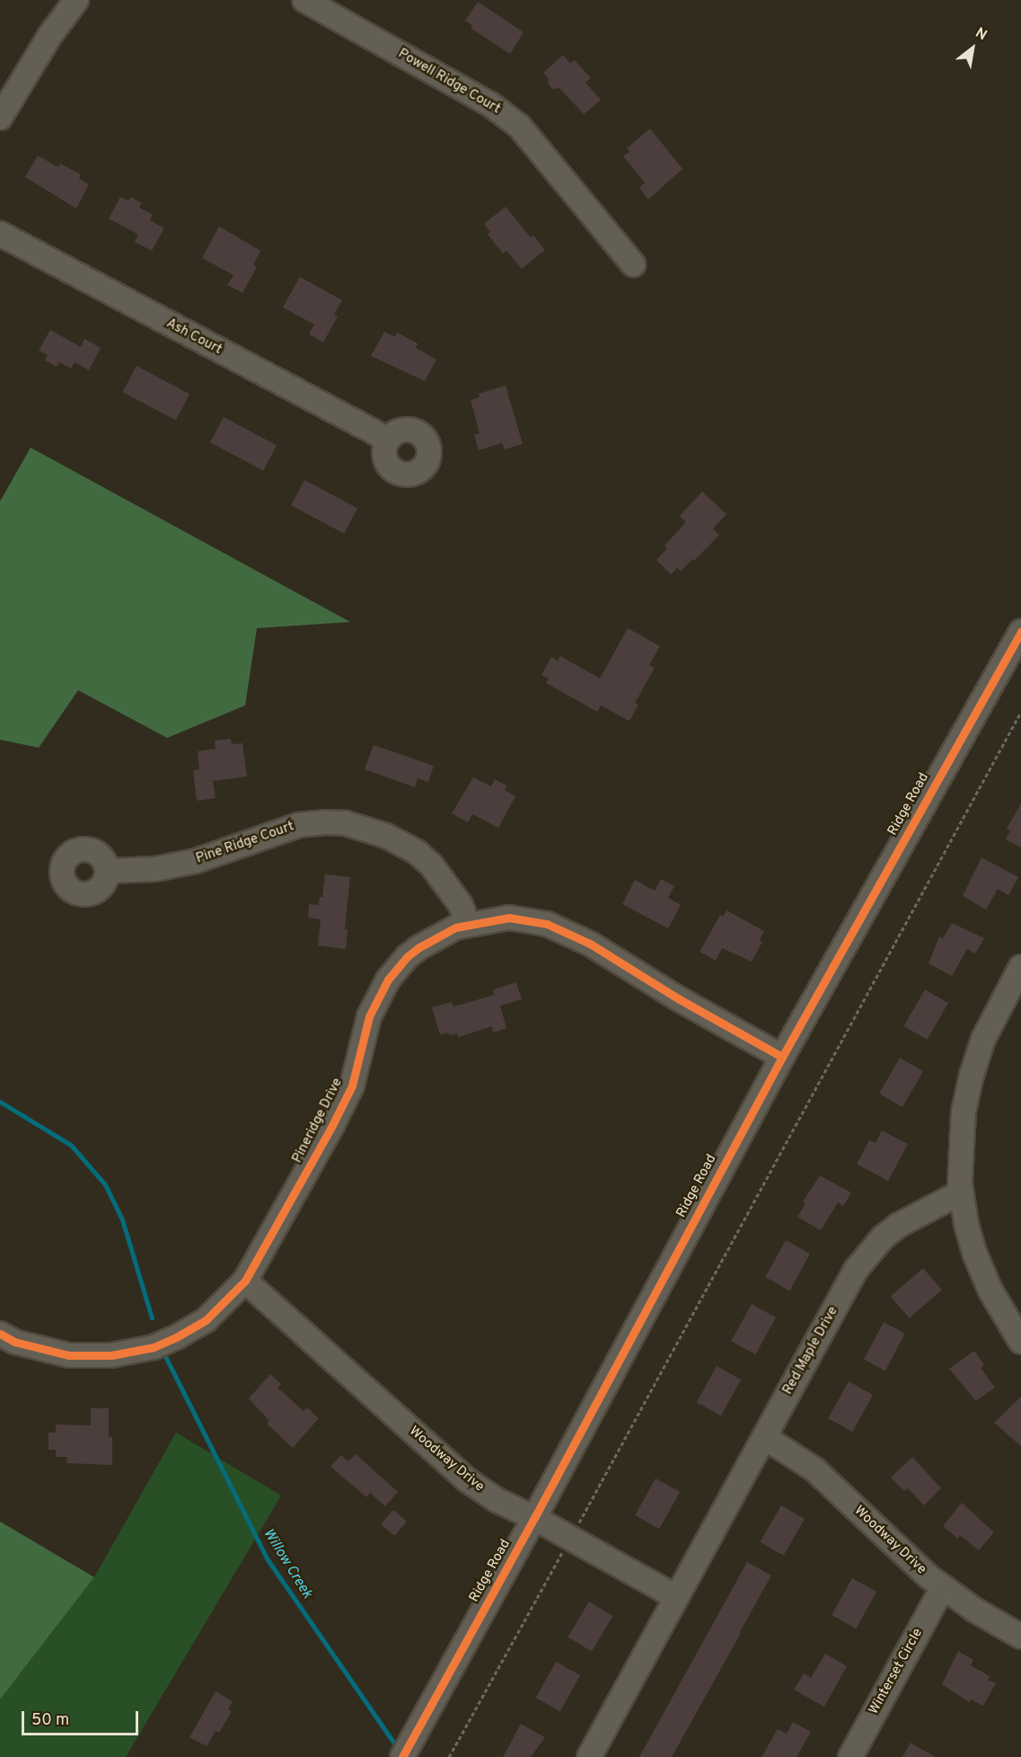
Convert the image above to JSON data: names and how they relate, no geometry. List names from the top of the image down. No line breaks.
{"streets":{"street":["Powell Ridge Court","Ash Court","Ridge Road","Pine Ridge Court","Pineridge Drive","Red Maple Drive","Woodway Drive","Winterset Circle"]},"crossings":[["Ridge Road","Pineridge Drive"],["Ridge Road","Woodway Drive"],["Pine Ridge Court","Pineridge Drive"],["Pineridge Drive","Woodway Drive"],["Red Maple Drive","Woodway Drive"],["Woodway Drive","Winterset Circle"]],"water":["Willow Creek"],"scale_bar":"50 m","north":"top right"}
